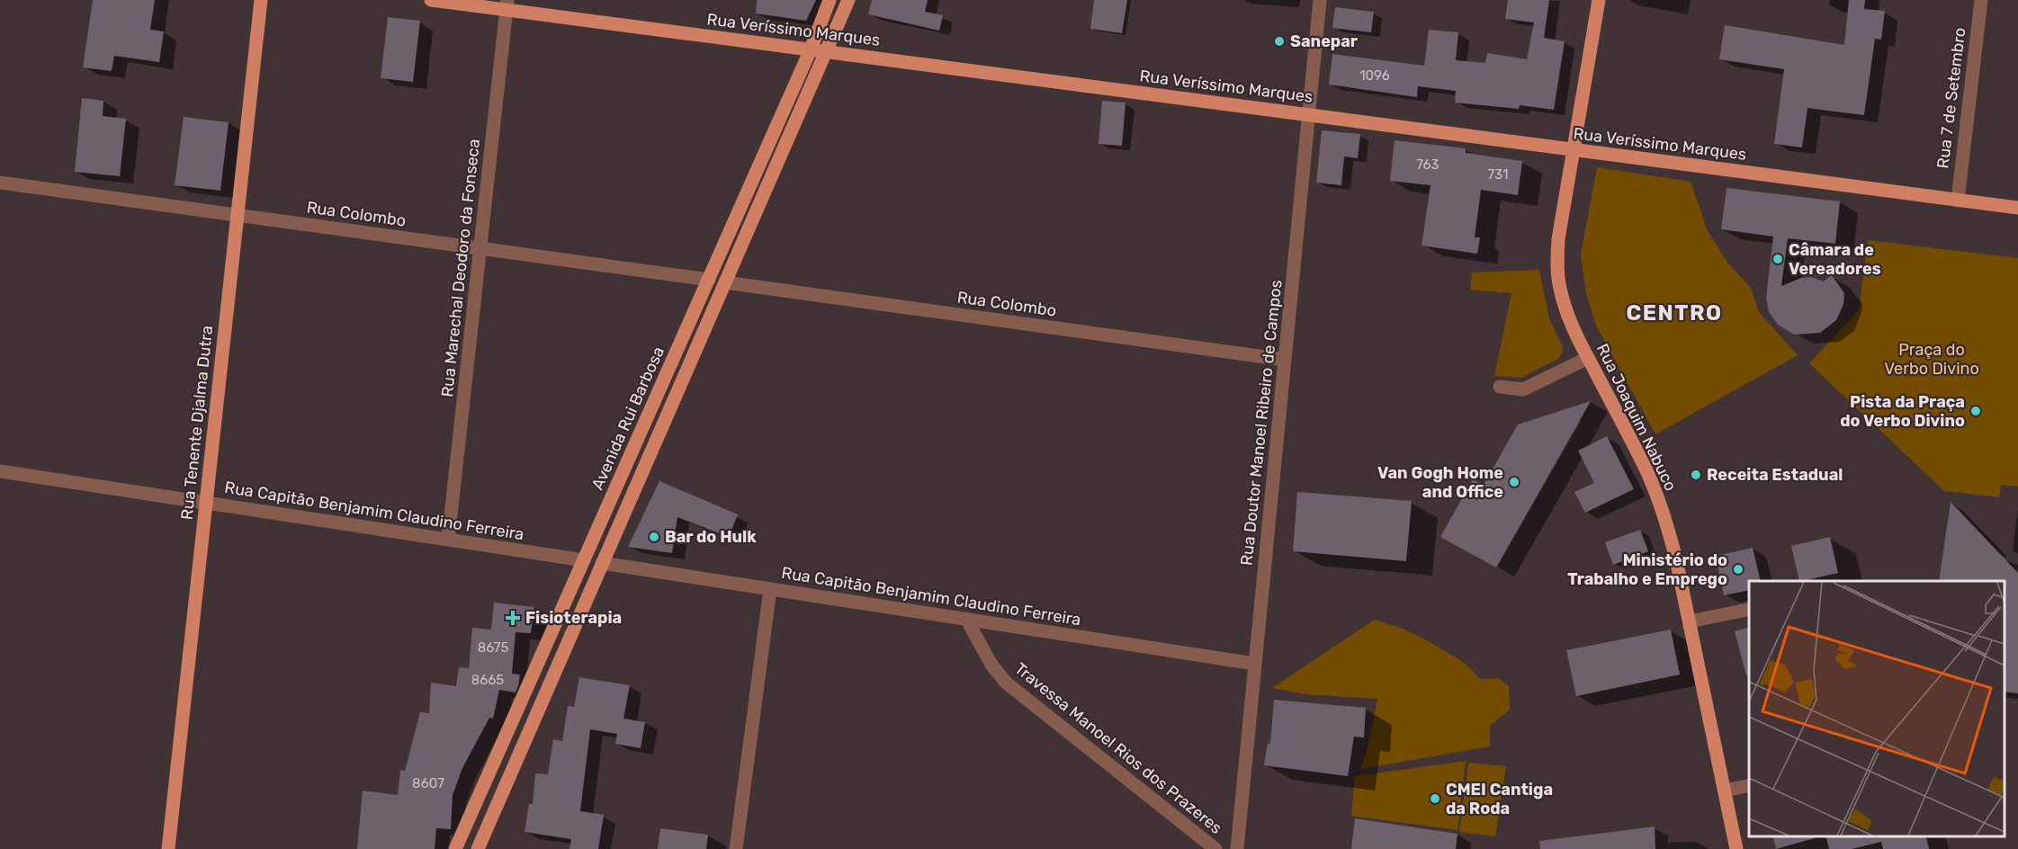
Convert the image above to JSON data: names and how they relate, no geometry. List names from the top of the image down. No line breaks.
{"streets":{"main road":["Rua Veríssimo Marques","Rua Joaquim Nabuco","Avenida Rui Barbosa","Rua Tenente Djalma Dutra"],"street":["Rua 7 de Setembro","Rua Colombo","Rua Marechal Deodoro da Fonseca","Rua Doutor Manoel Ribeiro de Campos","Rua Capitão Benjamim Claudino Ferreira","Travessa Manoel Rios dos Prazeres"]},"crossings":[["Rua Veríssimo Marques","Rua 7 de Setembro"],["Rua Veríssimo Marques","Rua Marechal Deodoro da Fonseca"],["Rua Veríssimo Marques","Rua Joaquim Nabuco"],["Rua Veríssimo Marques","Avenida Rui Barbosa"],["Rua Veríssimo Marques","Rua Doutor Manoel Ribeiro de Campos"],["Rua Colombo","Rua Marechal Deodoro da Fonseca"],["Rua Colombo","Avenida Rui Barbosa"],["Rua Colombo","Rua Tenente Djalma Dutra"],["Rua Colombo","Rua Doutor Manoel Ribeiro de Campos"],["Rua Marechal Deodoro da Fonseca","Rua Capitão Benjamim Claudino Ferreira"],["Avenida Rui Barbosa","Rua Capitão Benjamim Claudino Ferreira"],["Rua Tenente Djalma Dutra","Rua Capitão Benjamim Claudino Ferreira"],["Rua Doutor Manoel Ribeiro de Campos","Rua Capitão Benjamim Claudino Ferreira"],["Rua Capitão Benjamim Claudino Ferreira","Travessa Manoel Rios dos Prazeres"]],"districts":["CENTRO"],"parks":["Praça do Verbo Divino"],"places":{"other":["Sanepar","Câmara de Vereadores","Pista da Praça do Verbo Divino","Receita Estadual","Van Gogh Home and Office","Bar do Hulk","Ministério do Trabalho e Emprego","CMEI Cantiga da Roda"],"health":["Fisioterapia"]},"house_numbers":["1096","763","731","8675","8665","8607"]}
